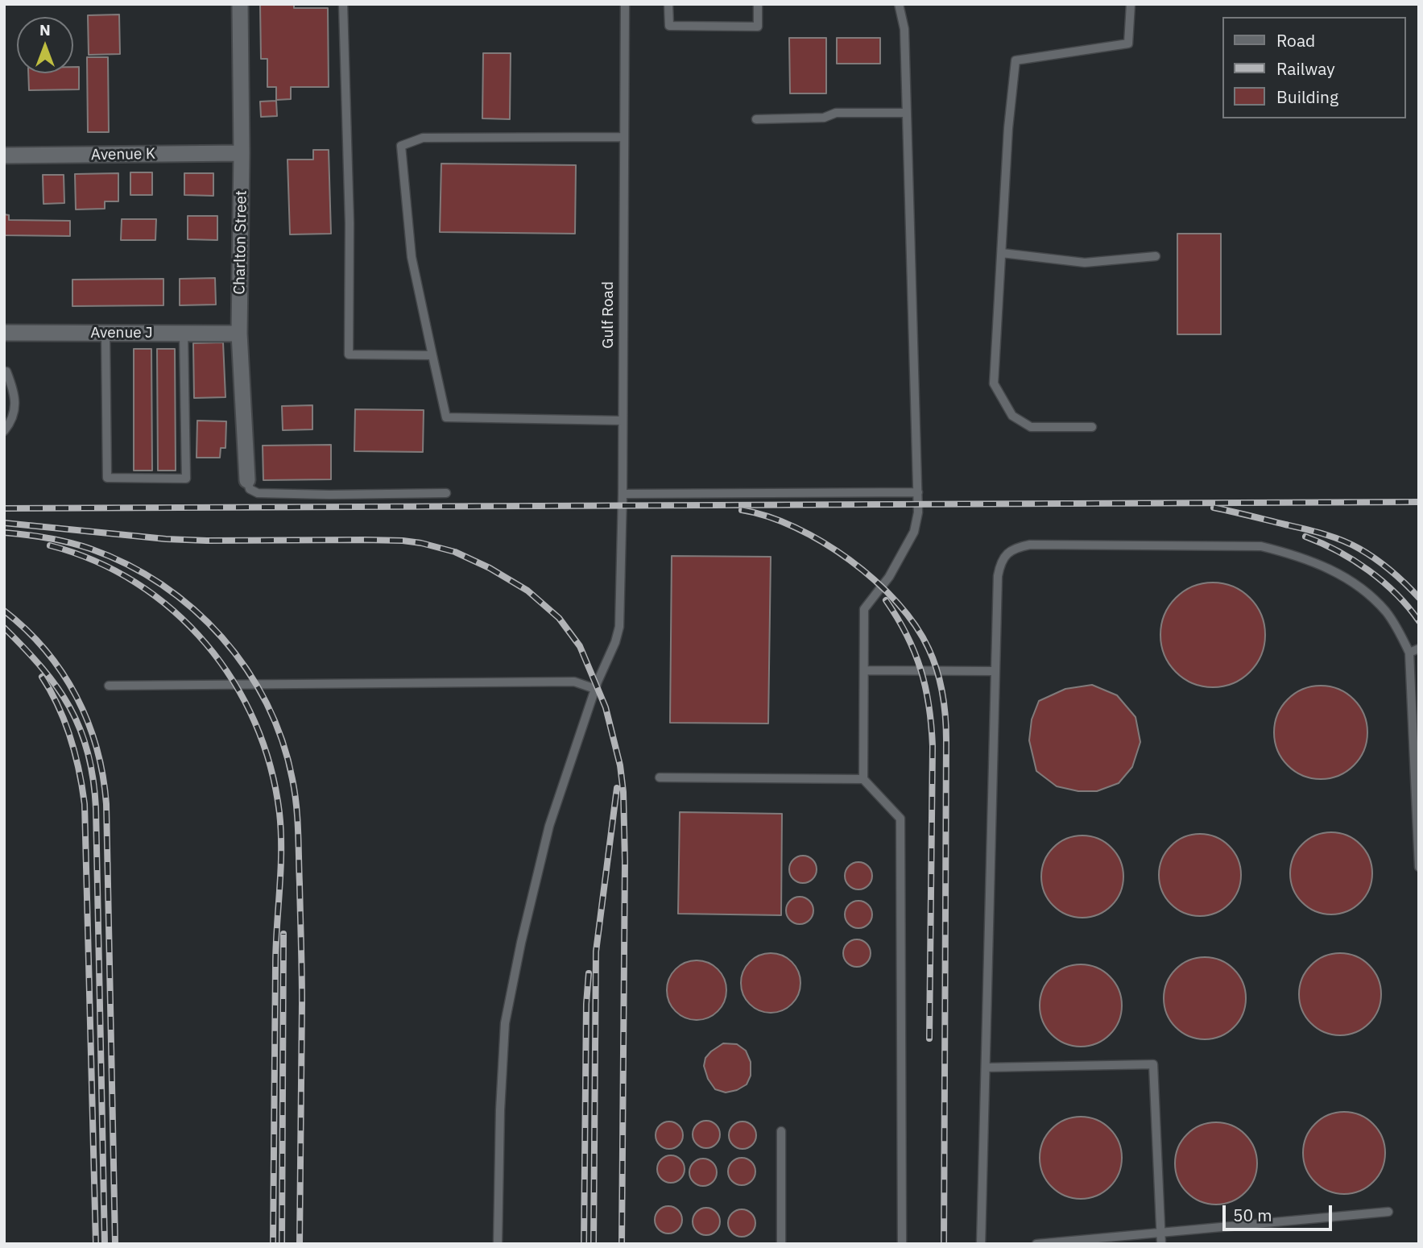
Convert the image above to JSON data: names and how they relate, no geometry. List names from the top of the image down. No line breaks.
{"streets":{"street":["Avenue K","Charlton Street","Avenue J"],"lane":["Gulf Road"]},"crossings":[["Avenue K","Charlton Street"],["Charlton Street","Avenue J"]],"legend":["Road","Railway","Building"],"scale_bar":"50 m","north":"top"}
